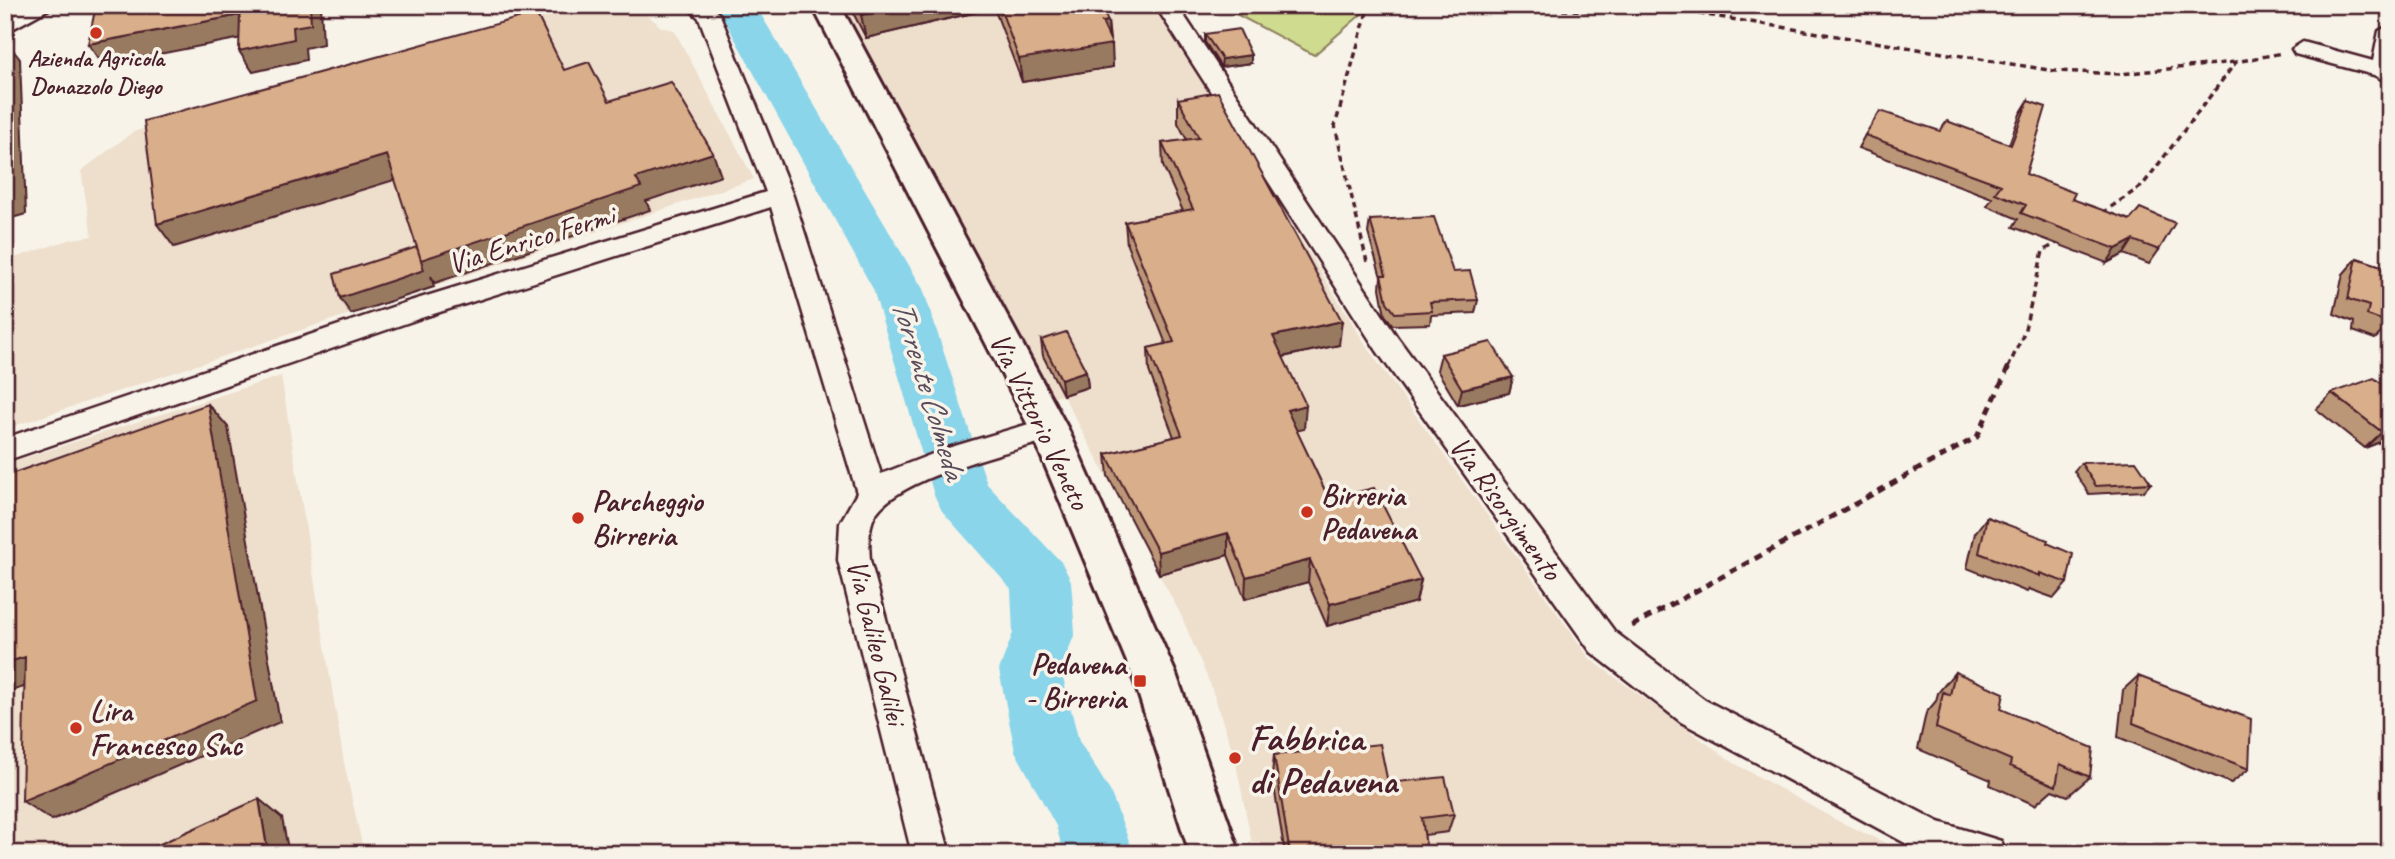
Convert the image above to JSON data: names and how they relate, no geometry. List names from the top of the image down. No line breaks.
{"streets":{"main road":["Via Vittorio Veneto"],"street":["Via Enrico Fermi","Via Risorgimento","Via Galileo Galilei"]},"water":["Torrente Colmeda"],"places":{"other":["Azienda Agricola Donazzolo Diego","Birreria Pedavena","Parcheggio Birreria","Lira Francesco Snc","Fabbrica di Pedavena"],"transit":["Pedavena - Birreria"]}}
